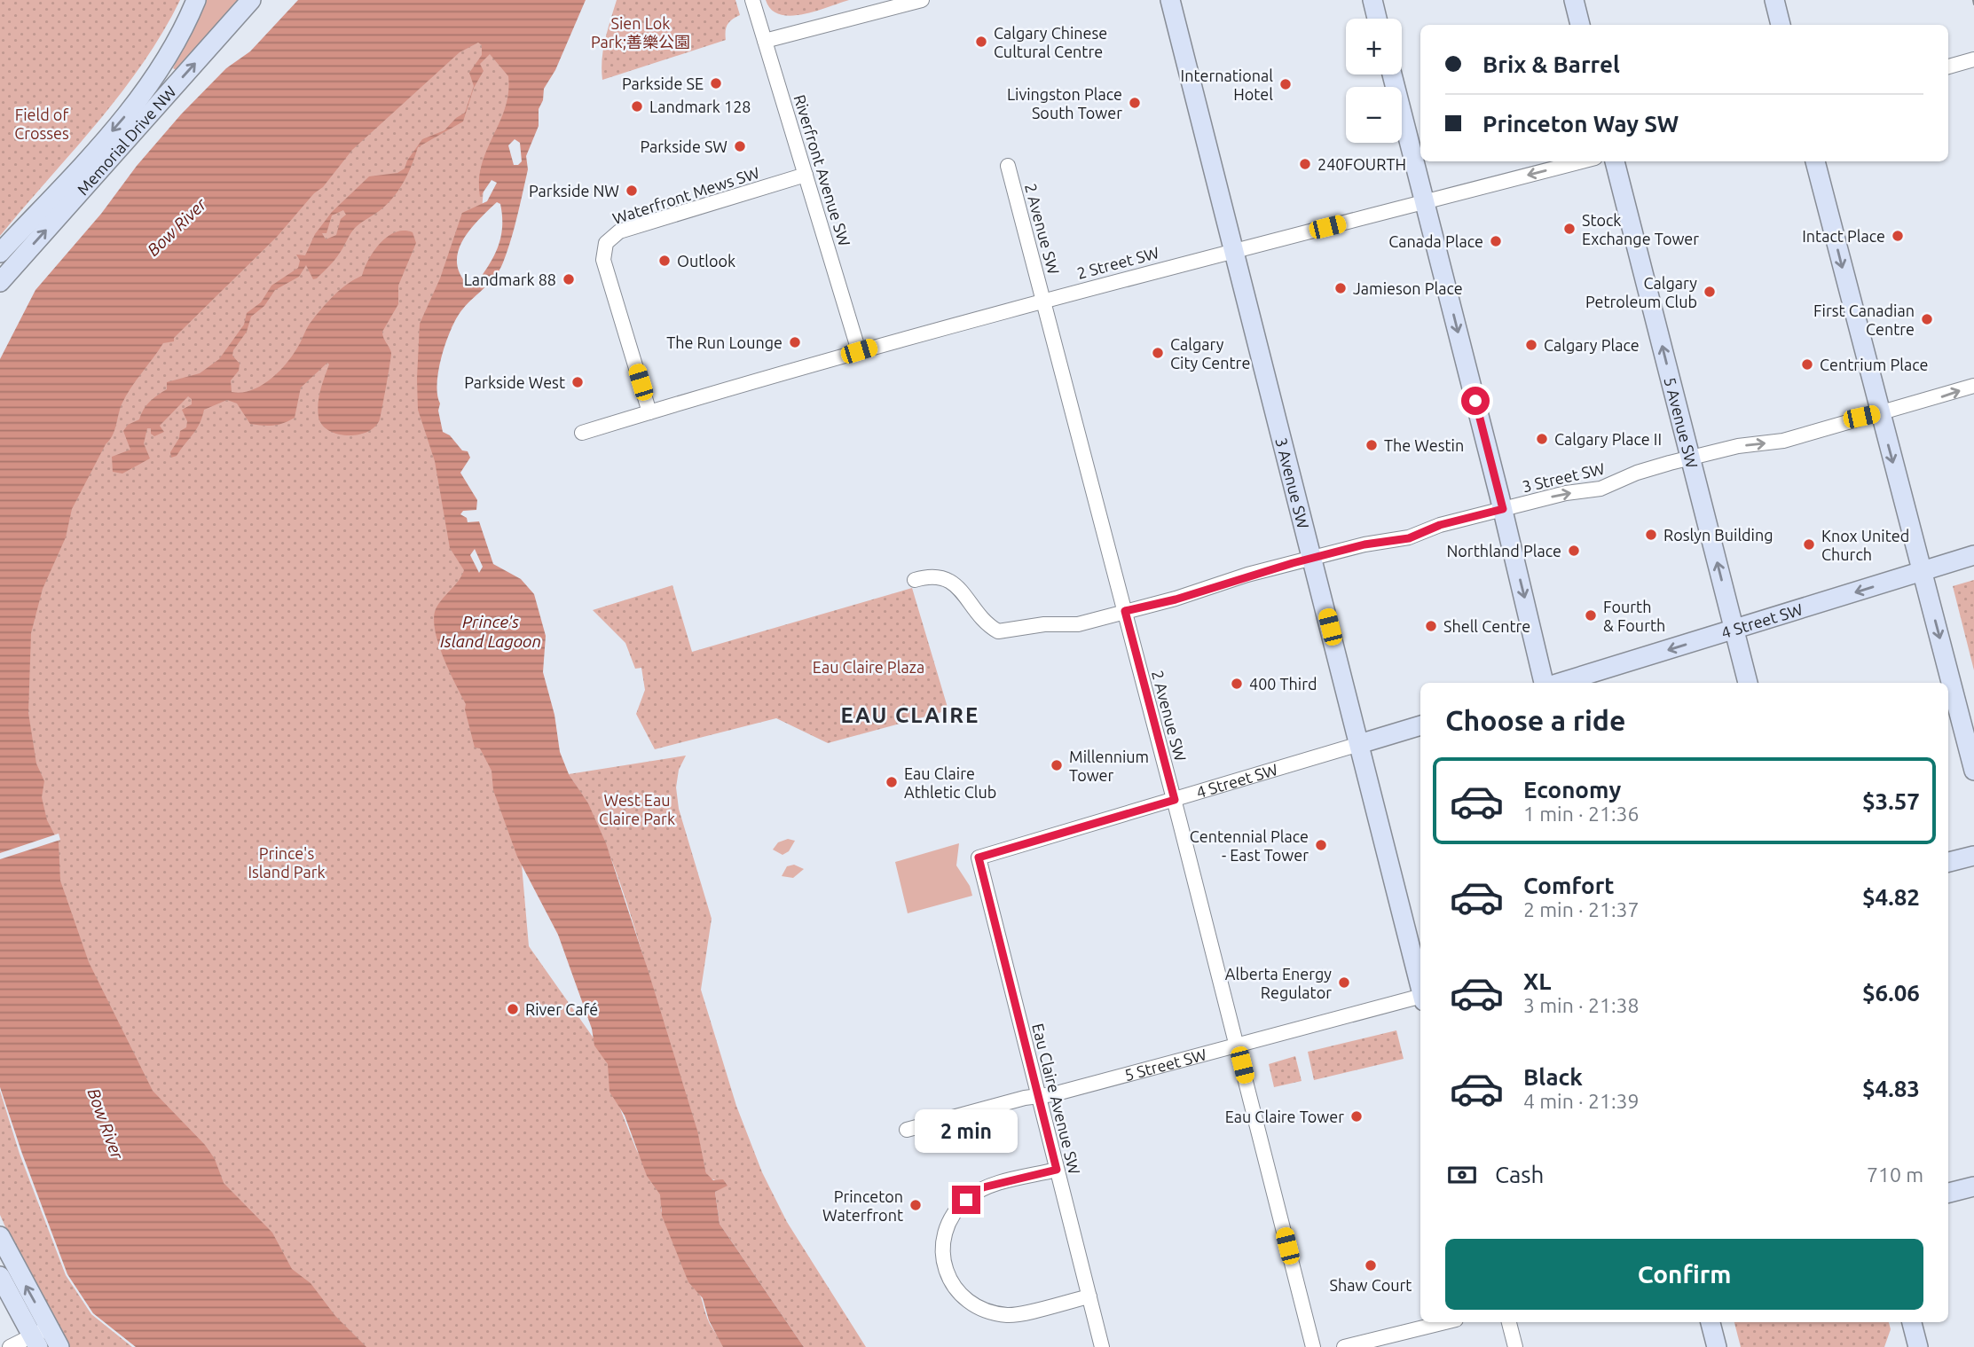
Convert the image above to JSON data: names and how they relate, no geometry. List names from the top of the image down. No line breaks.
{"streets":{"main road":["Memorial Drive NW","5 Avenue SW","3 Avenue SW","4 Street SW"],"street":["Riverfront Avenue SW","Waterfront Mews SW","2 Avenue SW","2 Street SW","3 Street SW","5 Street SW","Eau Claire Avenue SW"]},"crossings":[["Riverfront Avenue SW","Waterfront Mews SW"],["Riverfront Avenue SW","2 Street SW"],["Waterfront Mews SW","2 Street SW"],["2 Avenue SW","2 Street SW"],["2 Avenue SW","3 Street SW"],["2 Avenue SW","4 Street SW"],["2 Avenue SW","5 Street SW"],["2 Street SW","3 Avenue SW"],["5 Avenue SW","3 Street SW"],["5 Avenue SW","4 Street SW"],["3 Street SW","3 Avenue SW"],["3 Avenue SW","4 Street SW"],["4 Street SW","Eau Claire Avenue SW"],["5 Street SW","Eau Claire Avenue SW"]],"one_way":["5 Avenue SW","3 Street SW","4 Street SW"],"districts":["EAU CLAIRE"],"water":["Bow River","Prince's Island Lagoon"],"parks":["Sien Lok Park;善樂公園","Field of Crosses","Eau Claire Plaza","West Eau Claire Park","Prince's Island Park"],"places":["Calgary Chinese Cultural Centre","Parkside SE","International Hotel","Livingston Place South Tower","Landmark 128","Parkside SW","240FOURTH","Parkside NW","Stock Exchange Tower","Intact Place","Canada Place","Outlook","Landmark 88","Jamieson Place","Calgary Petroleum Club","First Canadian Centre","The Run Lounge","Calgary Place","Calgary City Centre","Centrium Place","Parkside West","Calgary Place II","The Westin","Roslyn Building","Knox United Church","Northland Place","Fourth & Fourth","Shell Centre","400 Third","Millennium Tower","Eau Claire Athletic Club","Centennial Place - East Tower","Alberta Energy Regulator","River Café","Eau Claire Tower","Princeton Waterfront","Shaw Court"],"page":{"map_buttons":["+","−"],"banner":["Brix & Barrel","Princeton Way SW"],"heading":"Choose a ride","list":[{"name":"Economy","note":"1 min · 21:36","value":"$3.57"},{"name":"Comfort","note":"2 min · 21:37","value":"$4.82"},{"name":"XL","note":"3 min · 21:38","value":"$6.06"},{"name":"Black","note":"4 min · 21:39","value":"$4.83"}],"bubble":"2 min","pay":["Cash","710 m"],"buttons":"Confirm"}}
